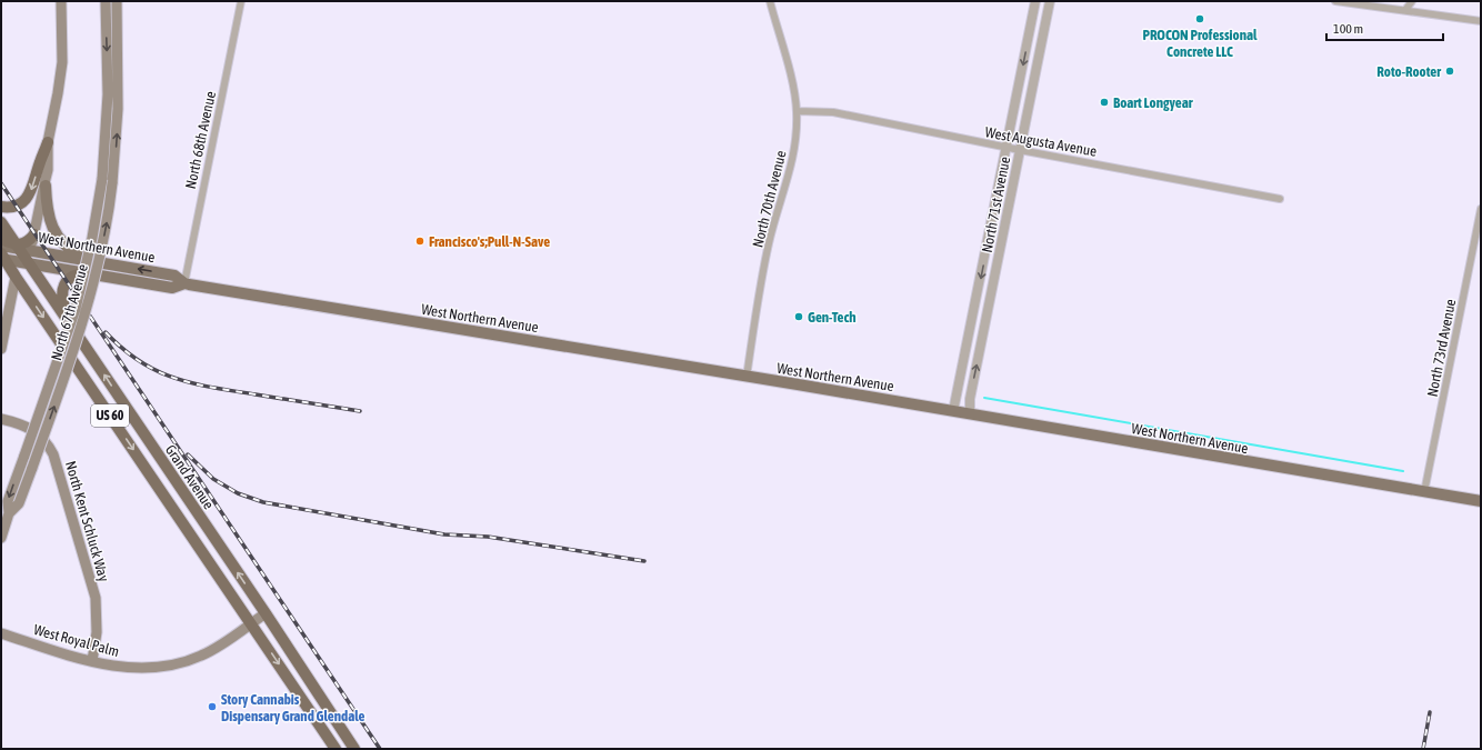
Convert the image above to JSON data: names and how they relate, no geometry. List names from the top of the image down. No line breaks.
{"streets":{"highway":["US 60","Grand Avenue"],"main road":["West Northern Avenue","North 67th Avenue","North Kent Schluck Way","West Royal Palm"],"street":["North 68th Avenue","West Augusta Avenue","North 70th Avenue","North 71st Avenue","North 73rd Avenue"]},"crossings":[["North 68th Avenue","West Northern Avenue"],["West Augusta Avenue","North 70th Avenue"],["West Augusta Avenue","North 71st Avenue"],["North 70th Avenue","West Northern Avenue"],["North 71st Avenue","West Northern Avenue"],["West Northern Avenue","North 73rd Avenue"],["West Northern Avenue","US 60"],["West Northern Avenue","Grand Avenue"],["US 60","West Royal Palm"],["Grand Avenue","West Royal Palm"],["North Kent Schluck Way","West Royal Palm"]],"places":["PROCON Professional Concrete LLC","Roto-Rooter","Boart Longyear","Francisco's;Pull-N-Save","Gen-Tech","Story Cannabis Dispensary Grand Glendale"],"scale_bar":"100 m"}
